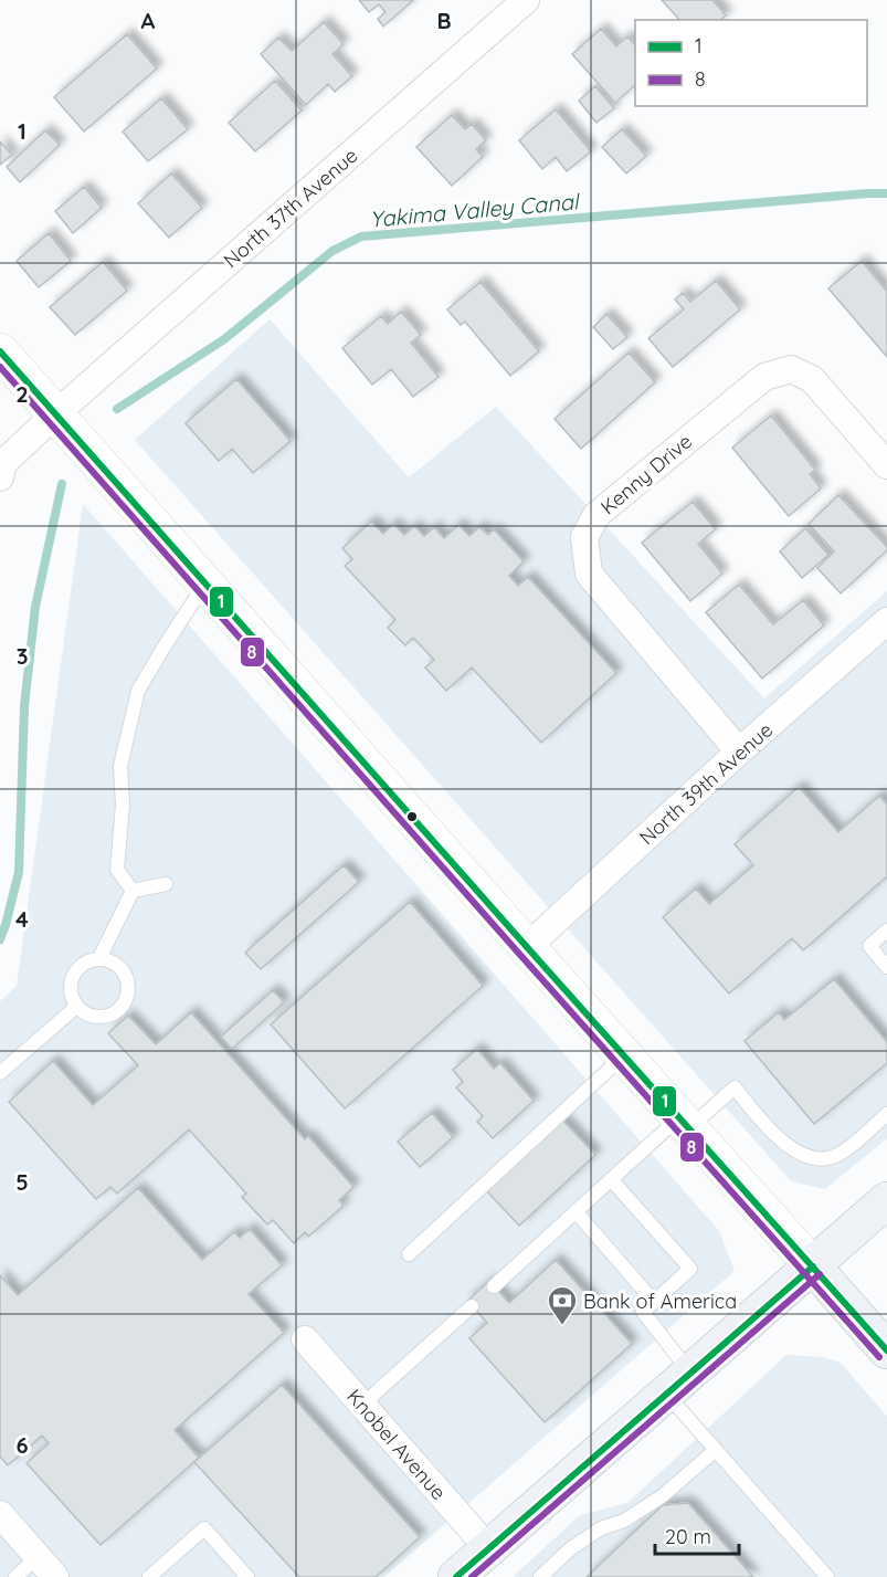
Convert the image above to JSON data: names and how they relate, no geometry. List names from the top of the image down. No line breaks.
{"streets":{"street":["North 37th Avenue","Kenny Drive","North 39th Avenue","Knobel Avenue"]},"crossings":[["Kenny Drive","North 39th Avenue"]],"water":["Yakima Valley Canal"],"places":{"bank":["Bank of America"]},"lines":["transit line 1","transit line 8"],"legend":["1","8"],"scale_bar":"20 m","grid":{"columns":["A","B"],"rows":["1","2","3","4","5","6"]}}
